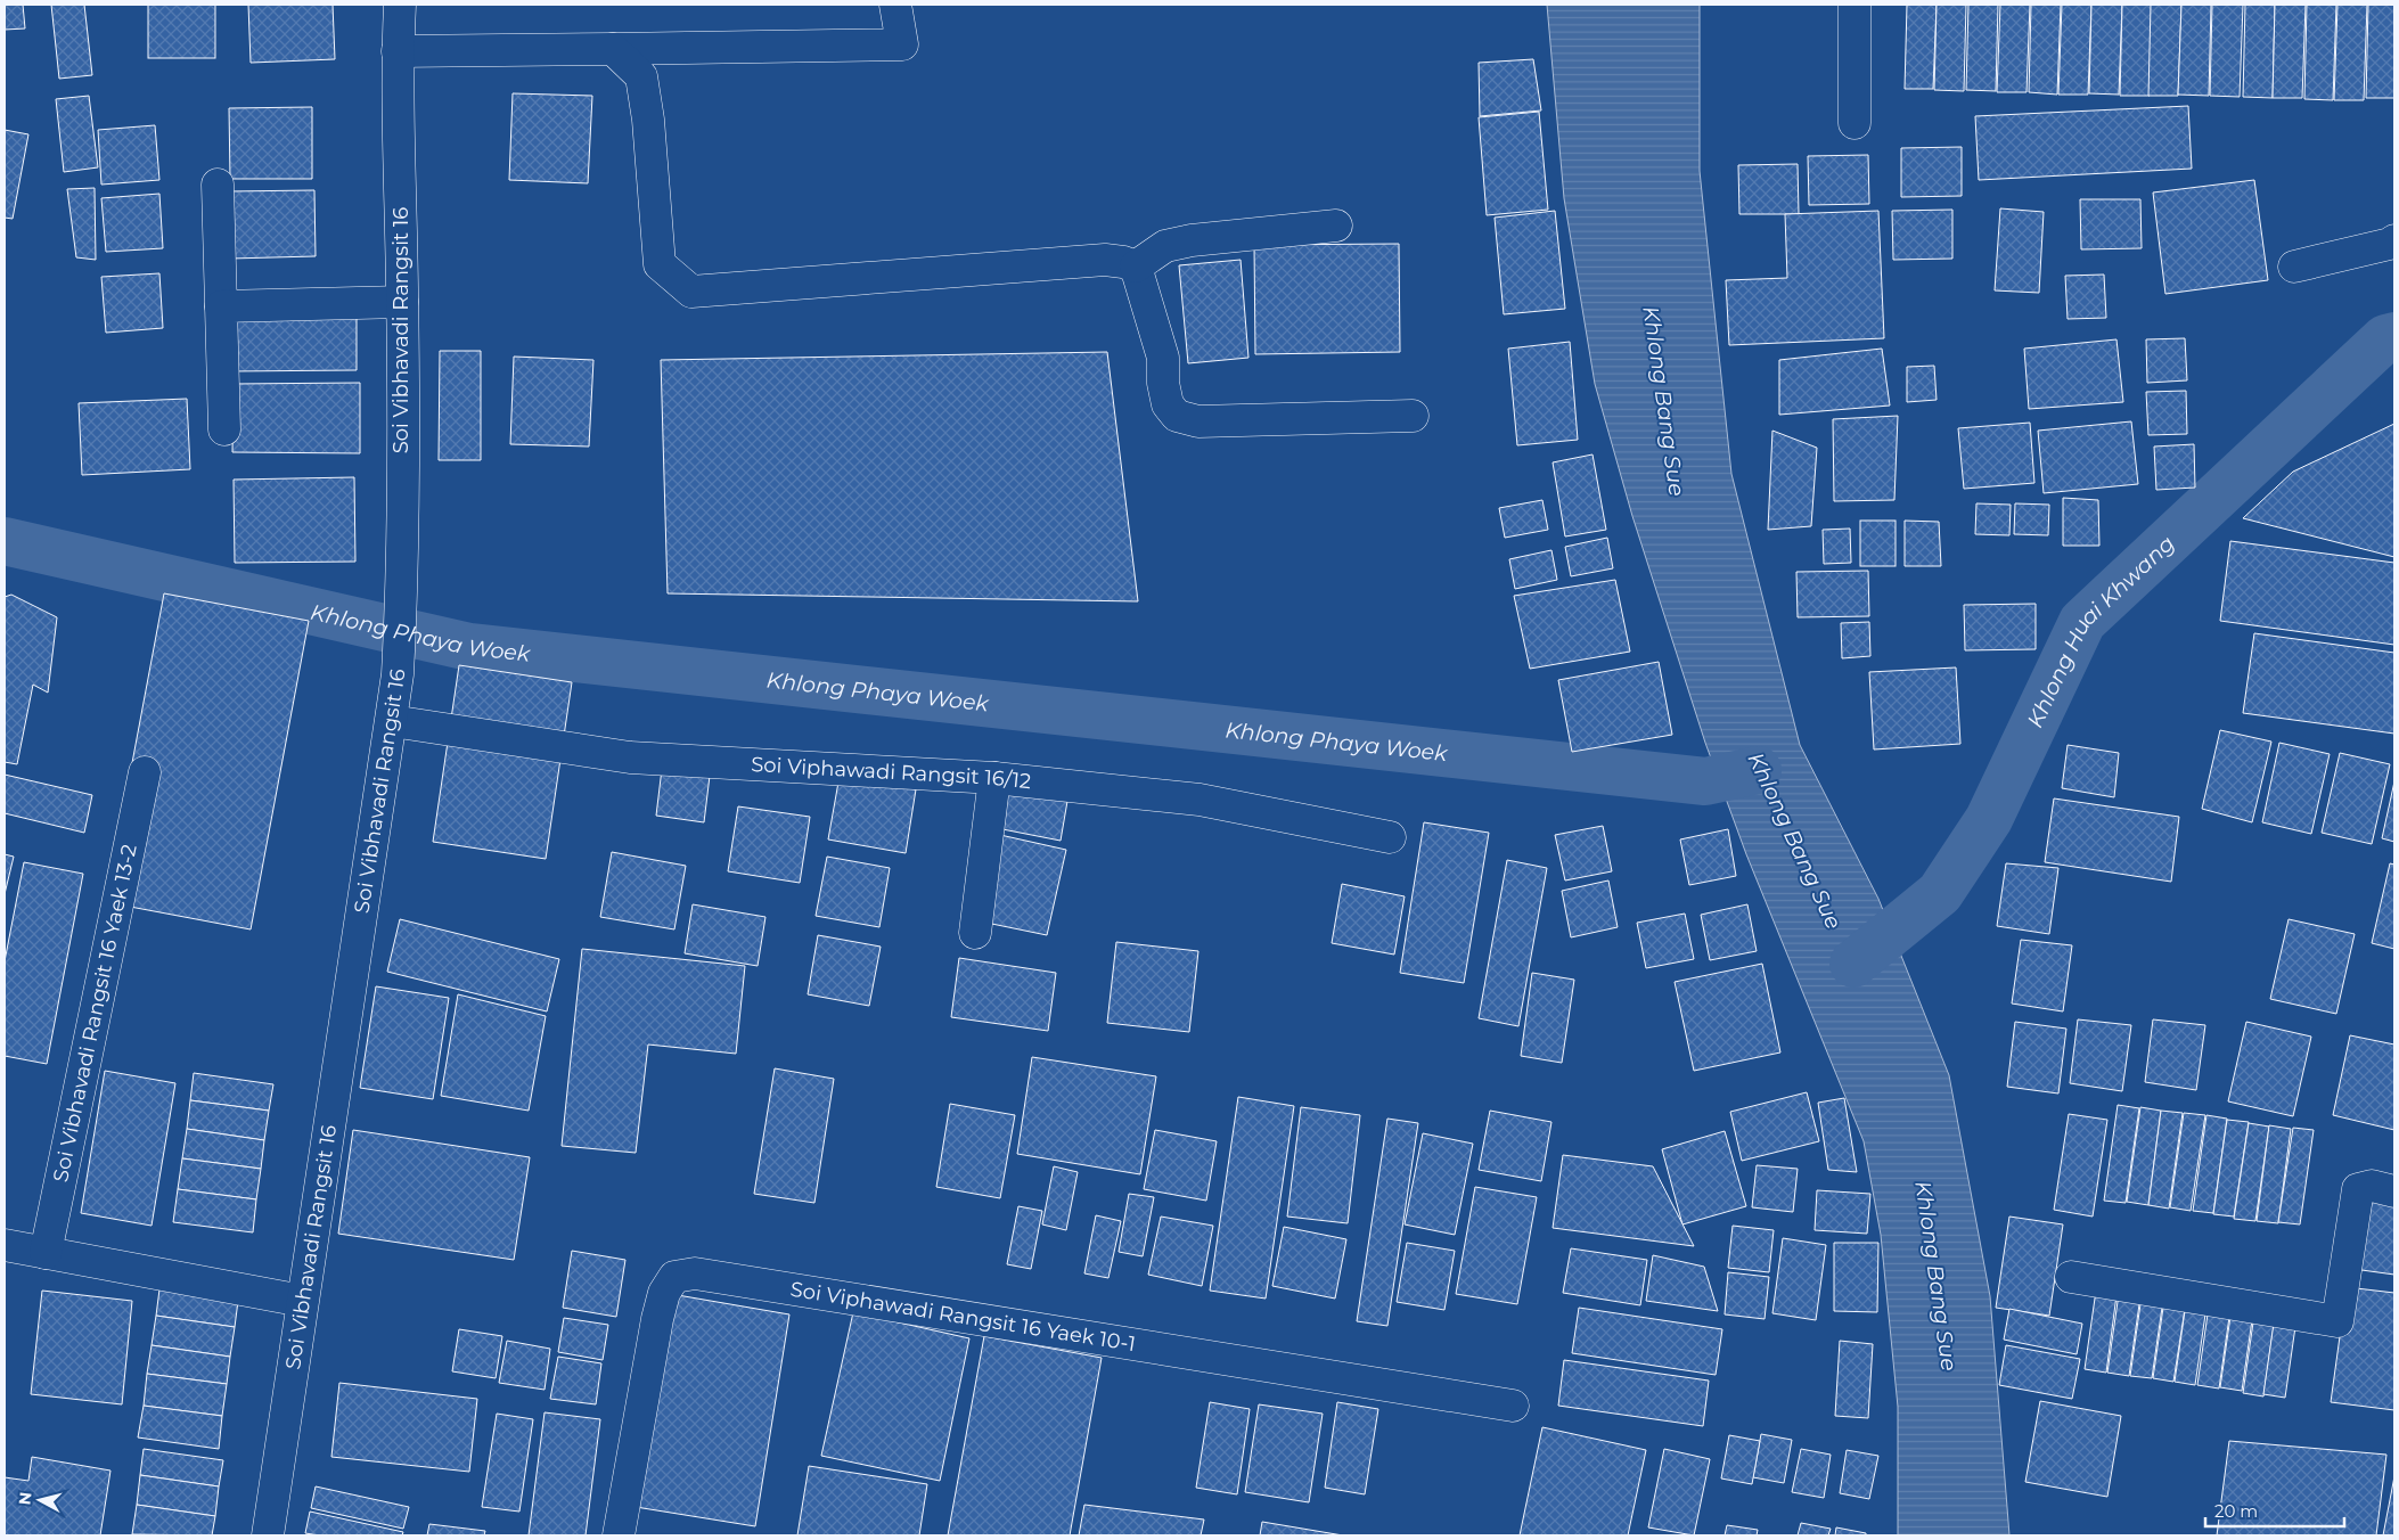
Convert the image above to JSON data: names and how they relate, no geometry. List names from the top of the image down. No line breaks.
{"streets":{"street":["Soi Vibhavadi Rangsit 16","Soi Viphawadi Rangsit 16/12","Soi Vibhavadi Rangsit 16 Yaek 13-2","Soi Viphawadi Rangsit 16 Yaek 10-1"]},"crossings":[["Soi Vibhavadi Rangsit 16","Soi Viphawadi Rangsit 16/12"]],"water":["Khlong Bang Sue","Khlong Phaya Woek","Khlong Huai Khwang"],"scale_bar":"20 m","north":"left"}
